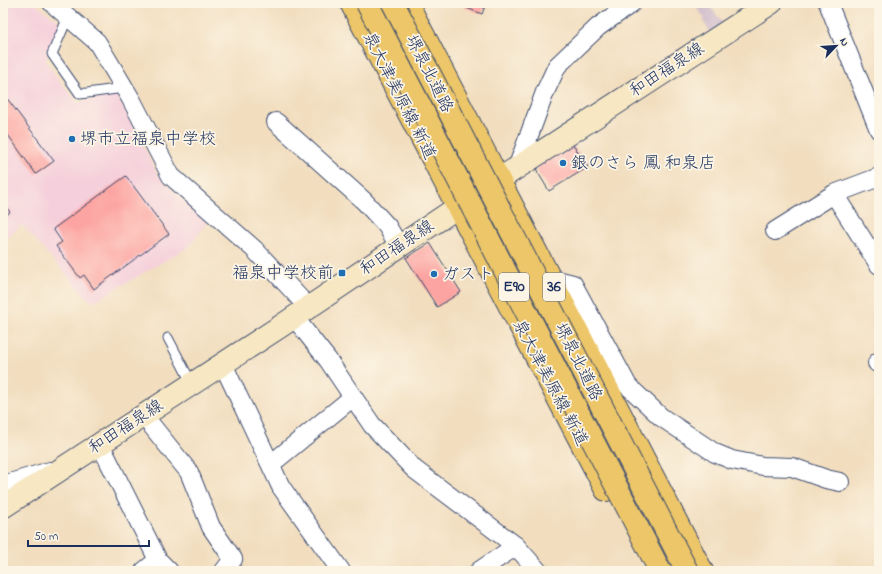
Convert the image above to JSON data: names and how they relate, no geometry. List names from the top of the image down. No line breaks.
{"streets":{"main road":["和田福泉線","堺泉北道路","泉大津美原線 新道","E90","36"]},"crossings":[["和田福泉線","泉大津美原線 新道"],["和田福泉線","36"]],"places":{"other":["堺市立福泉中学校","銀のさら 鳳 和泉店","ガスト"],"transit":["福泉中学校前"]},"scale_bar":"50 m","north":"top right"}
